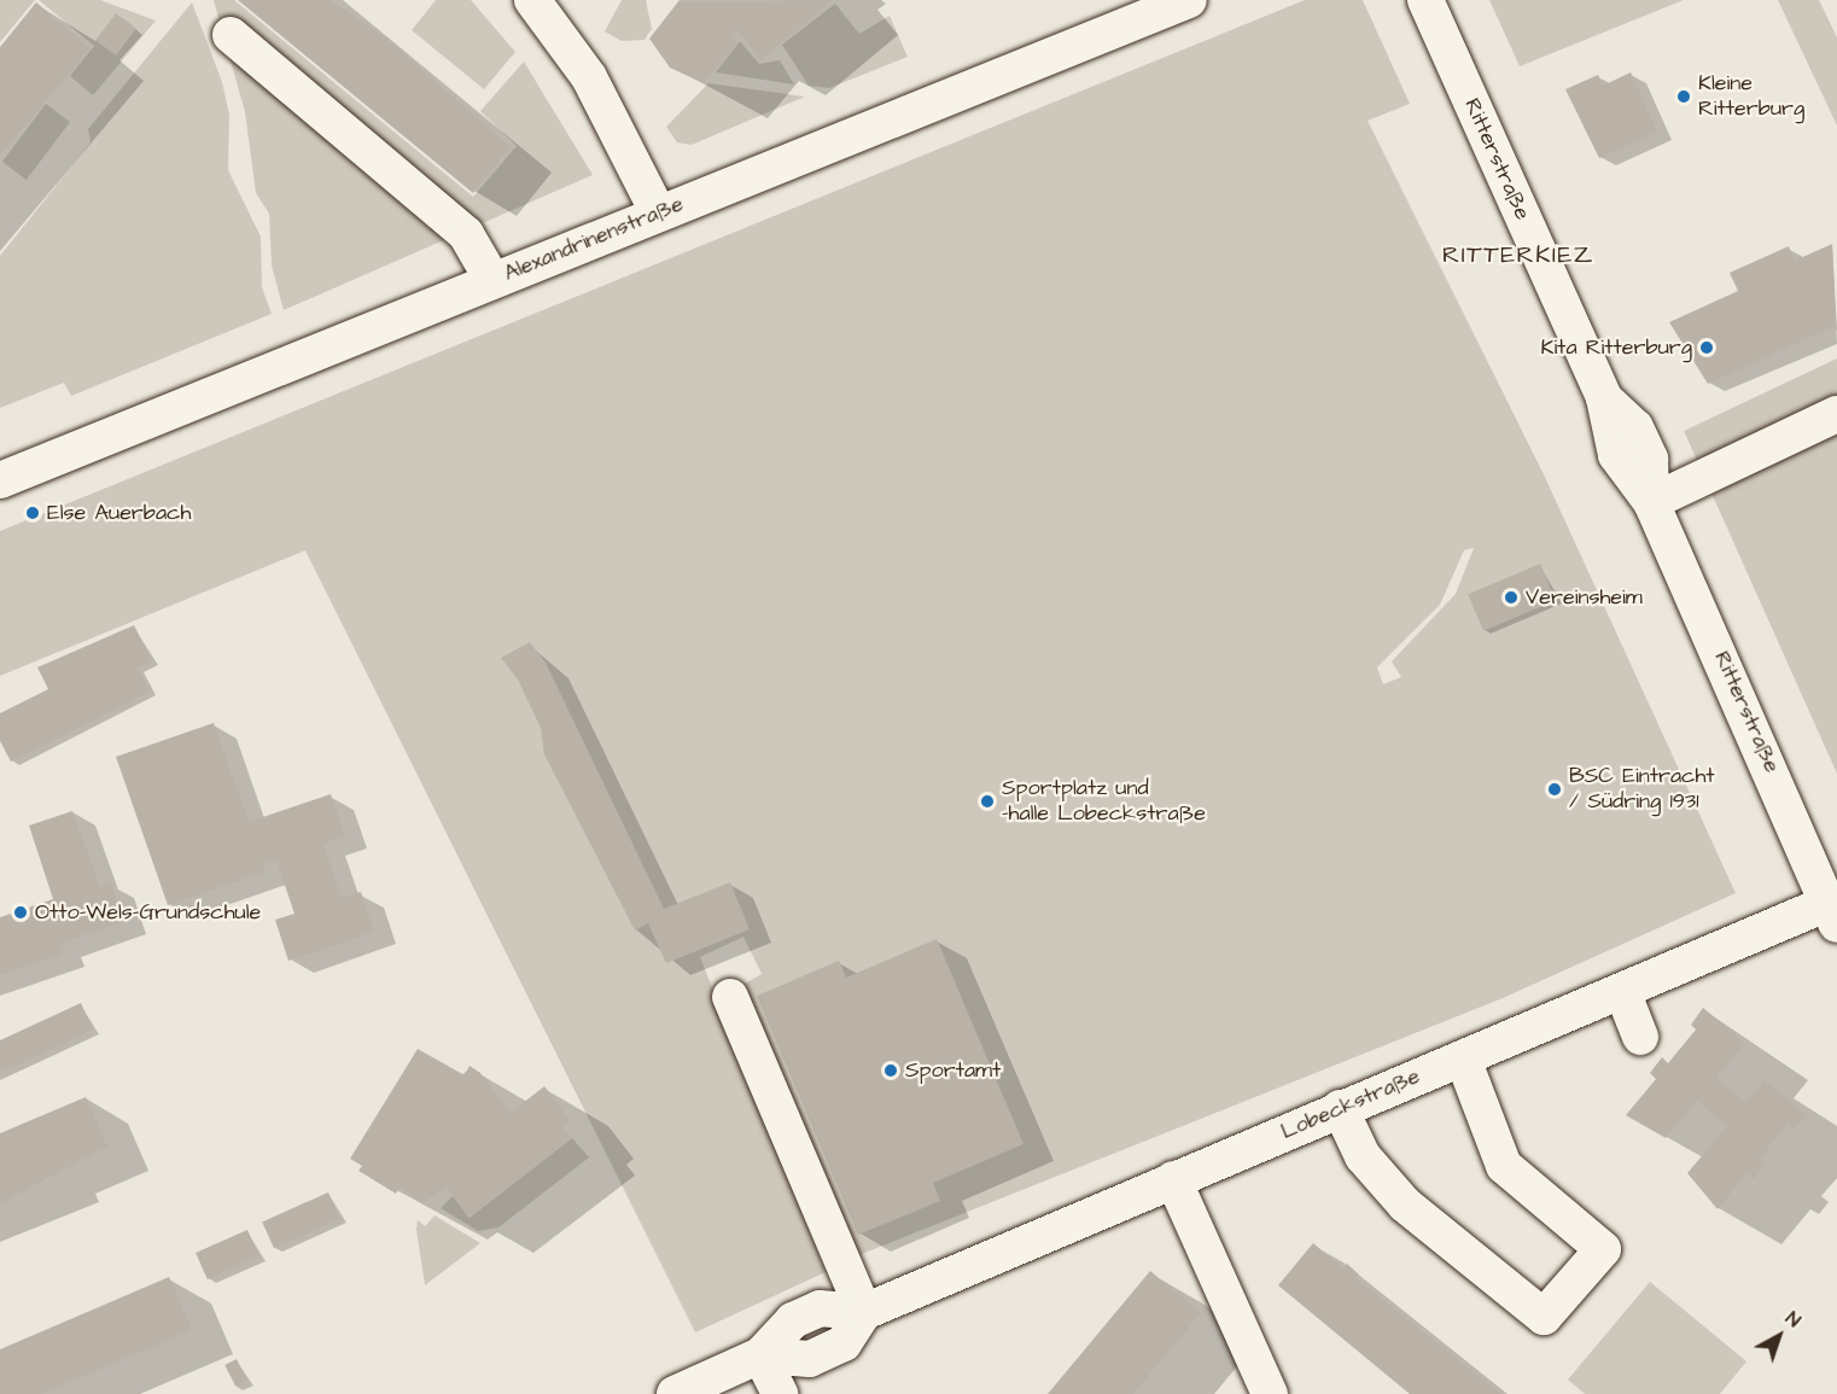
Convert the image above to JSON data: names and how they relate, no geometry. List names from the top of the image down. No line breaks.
{"streets":{"street":["Ritterstraße","Alexandrinenstraße","Lobeckstraße"]},"crossings":[["Ritterstraße","Lobeckstraße"]],"districts":["RITTERKIEZ"],"places":["Kleine Ritterburg","Kita Ritterburg","Else Auerbach","Vereinsheim","BSC Eintracht / Südring 1931","Sportplatz und -halle Lobeckstraße","Otto-Wels-Grundschule","Sportamt"],"north":"top right"}
